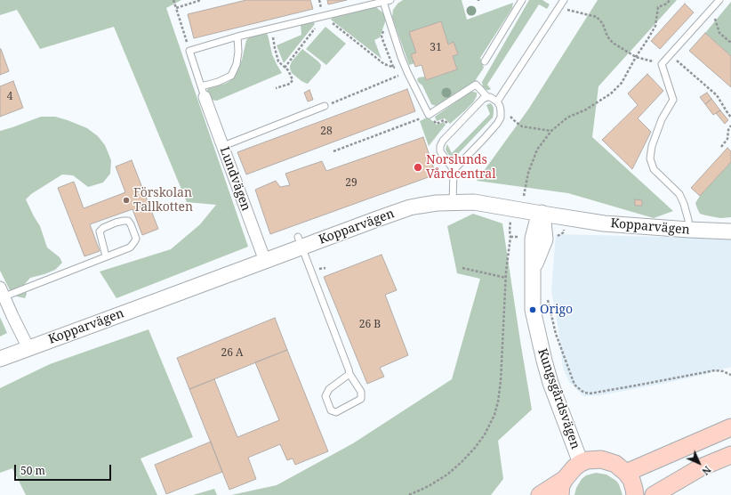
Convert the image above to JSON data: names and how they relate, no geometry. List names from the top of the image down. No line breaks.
{"streets":{"street":["Lundvägen","Kopparvägen","Kungsgårdsvägen"]},"crossings":[["Lundvägen","Kopparvägen"],["Kopparvägen","Kungsgårdsvägen"]],"places":["Norslunds Vårdcentral","Förskolan Tallkotten","Origo"],"house_numbers":["31","4","28","29","26 B","26 A"],"scale_bar":"50 m","north":"bottom right"}
